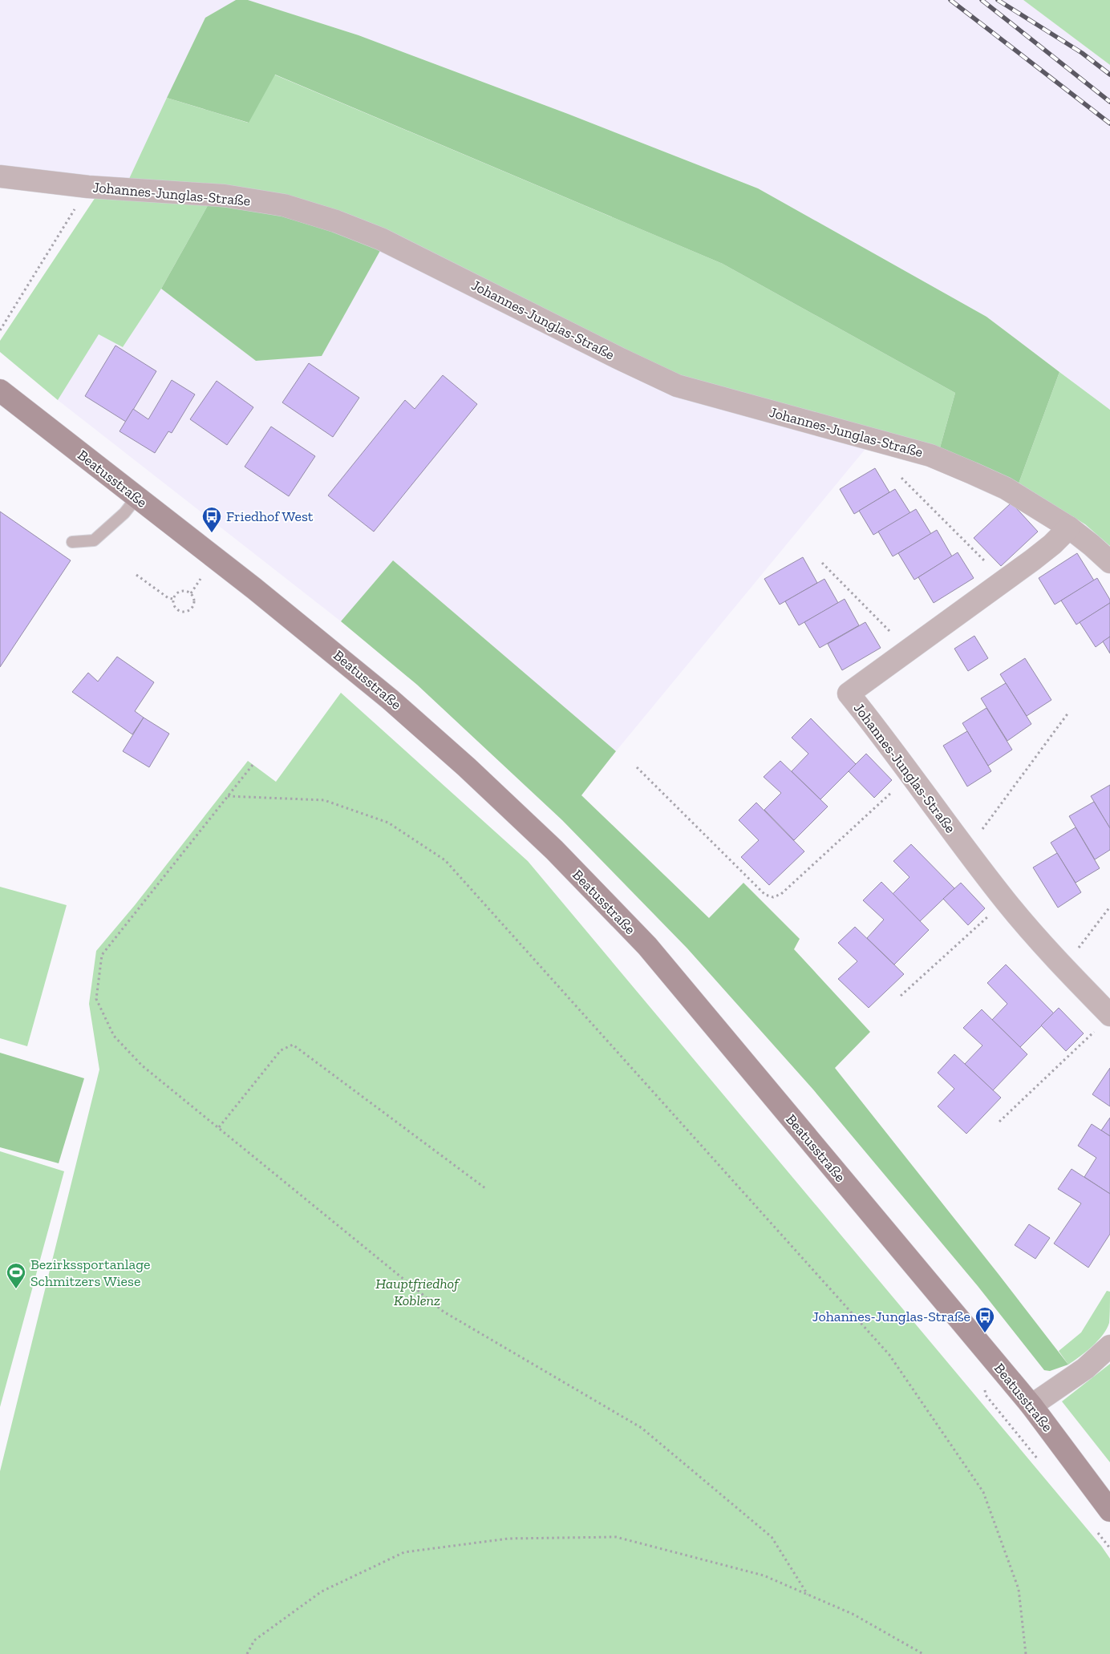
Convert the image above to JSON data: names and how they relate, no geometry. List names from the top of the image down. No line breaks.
{"streets":{"street":["Johannes-Junglas-Straße","Beatusstraße"]},"parks":["Hauptfriedhof Koblenz"],"places":{"bus stop":["Friedhof West","Johannes-Junglas-Straße"],"sports":["Bezirkssportanlage Schmitzers Wiese"]}}
